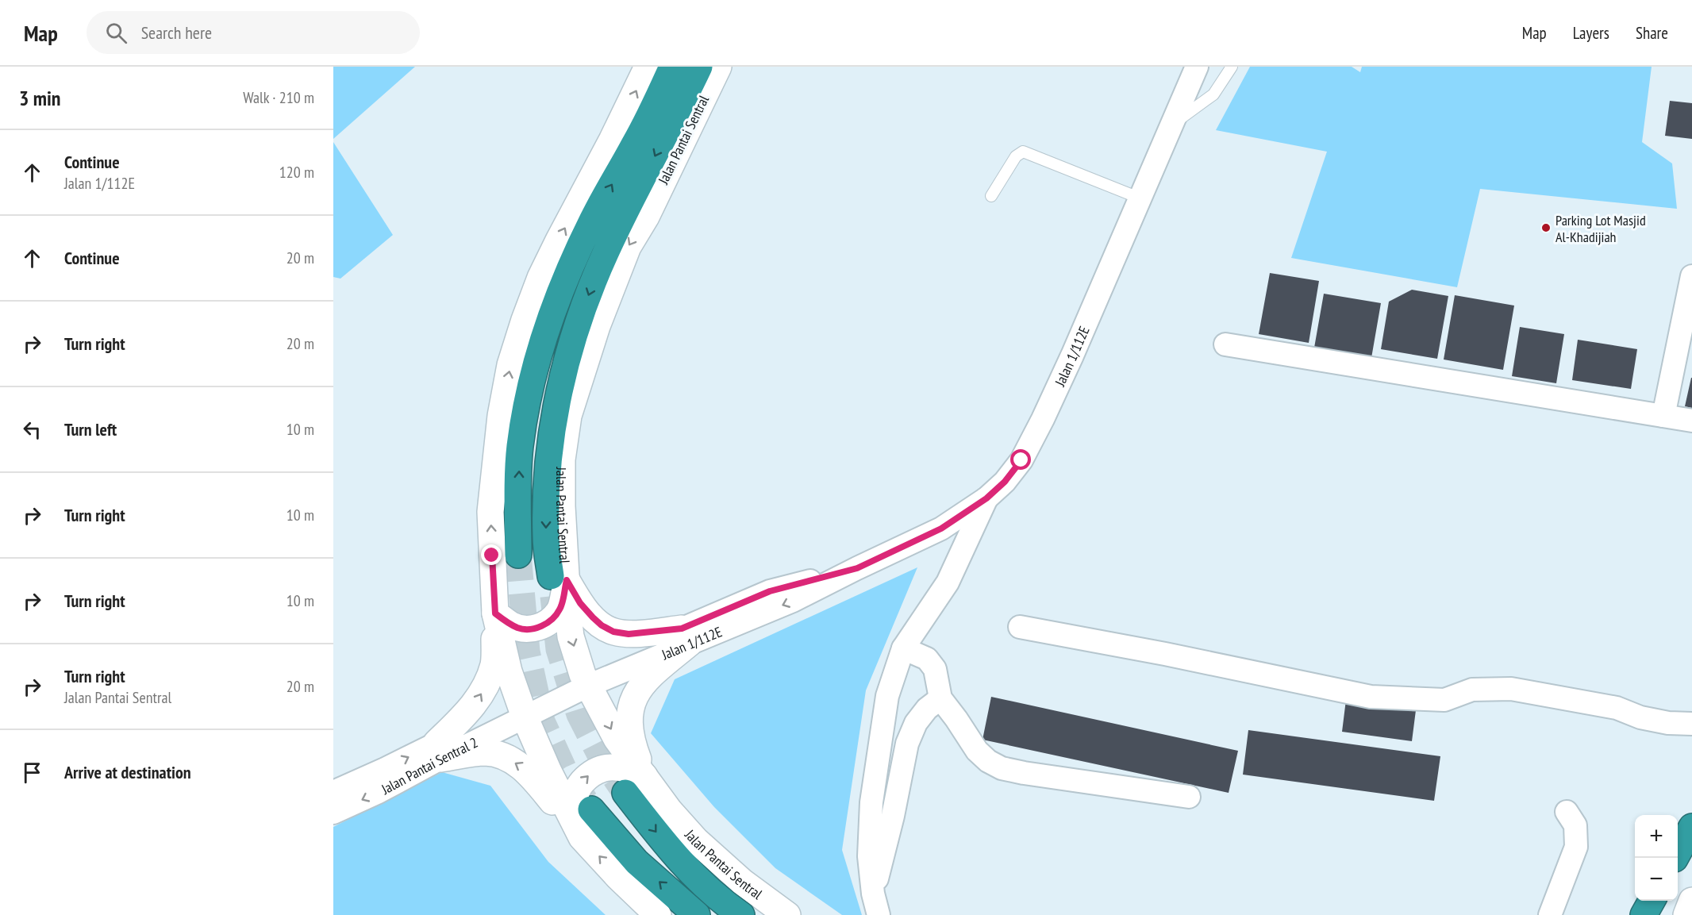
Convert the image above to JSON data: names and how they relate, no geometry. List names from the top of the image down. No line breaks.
{"streets":{"main road":["Jalan Pantai Sentral"],"street":["Jalan 1/112E","Jalan Pantai Sentral 2"]},"crossings":[["Jalan Pantai Sentral","Jalan 1/112E"],["Jalan 1/112E","Jalan Pantai Sentral 2"]],"places":["Parking Lot Masjid Al-Khadijiah"],"page":{"header":"Map","search":"Search here","nav":["Map","Layers","Share"],"heading":["3 min","Walk · 210 m"],"list":[["Continue","Jalan 1/112E","120 m"],["Continue","20 m"],["Turn right","20 m"],["Turn left","10 m"],["Turn right","10 m"],["Turn right","10 m"],["Turn right","Jalan Pantai Sentral","20 m"],"Arrive at destination"],"map_buttons":["+","−"]}}
